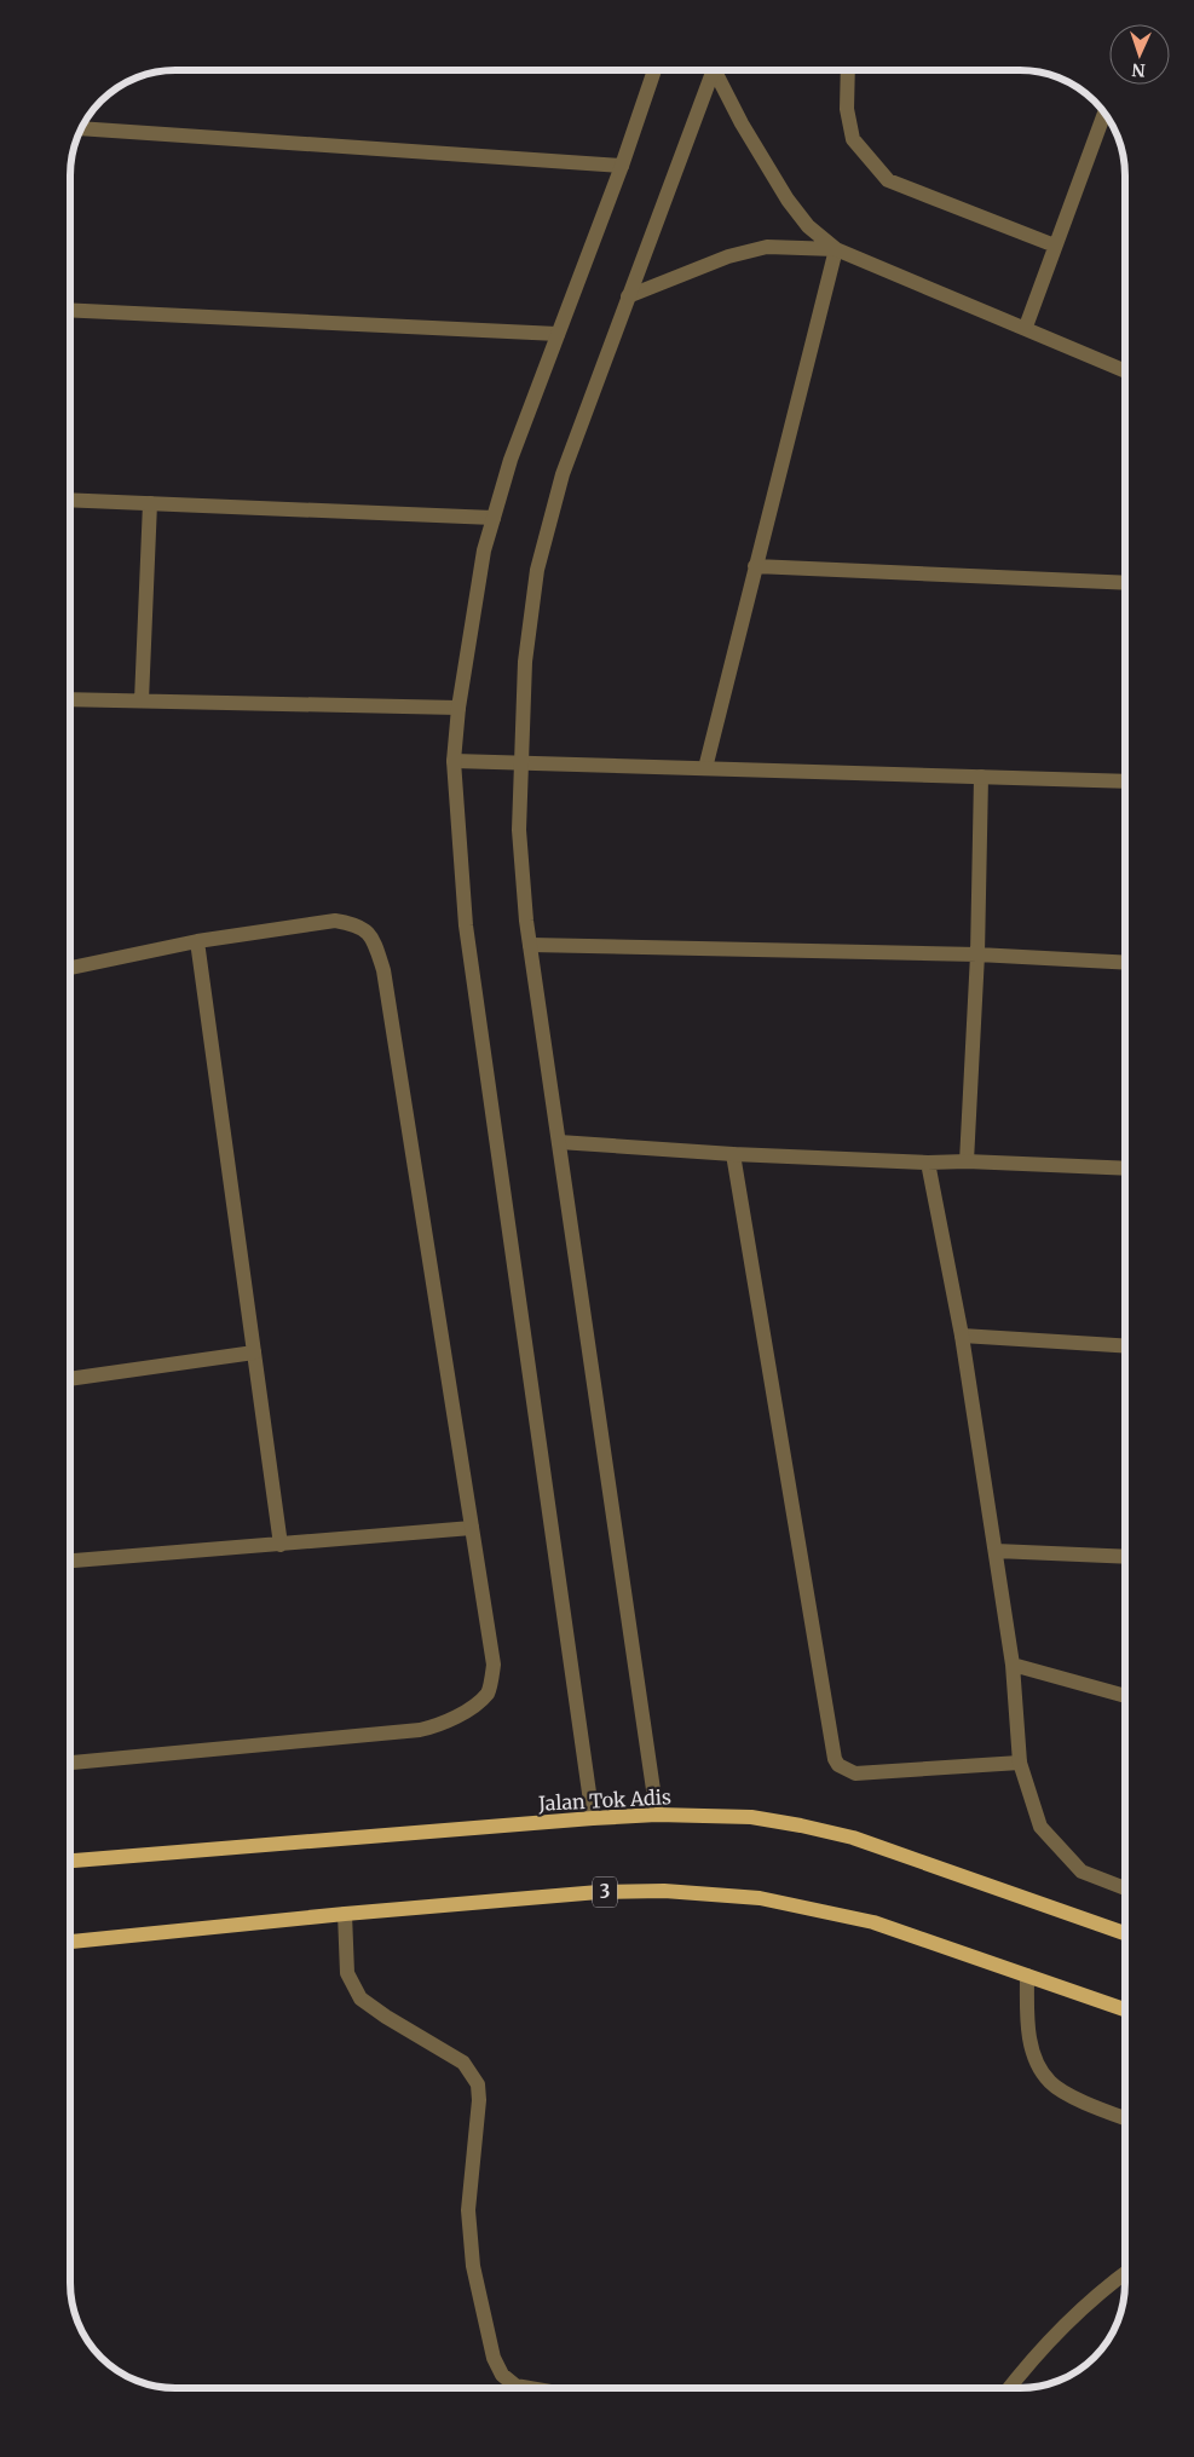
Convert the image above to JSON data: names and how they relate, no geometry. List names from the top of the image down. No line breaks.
{"streets":{"main road":["Jalan Tok Adis","3"]},"north":"bottom"}
